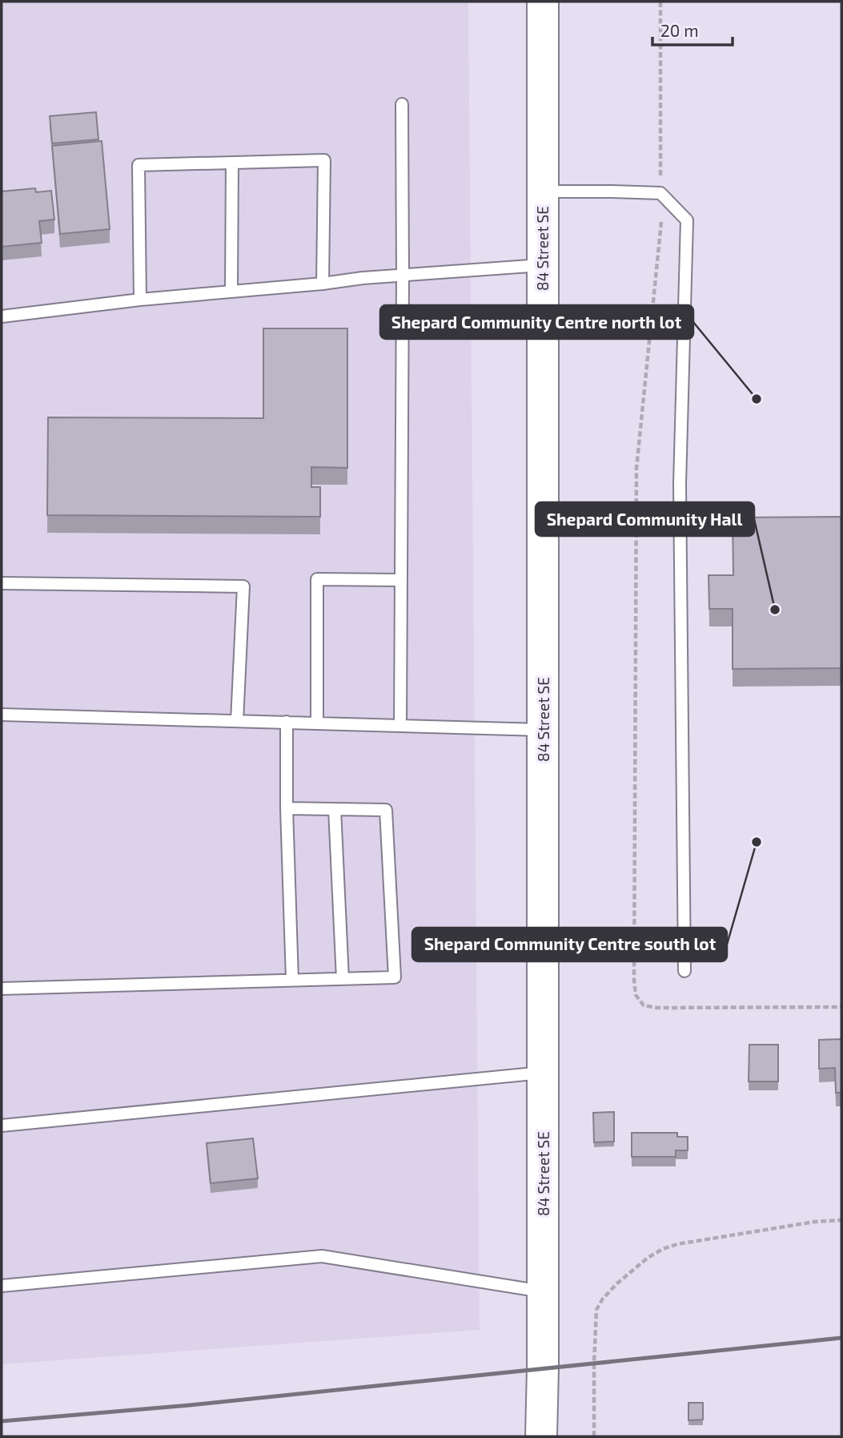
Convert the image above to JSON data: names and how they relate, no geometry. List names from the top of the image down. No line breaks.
{"streets":{"street":["84 Street SE"]},"places":["Shepard Community Centre north lot","Shepard Community Hall","Shepard Community Centre south lot"],"scale_bar":"20 m"}
